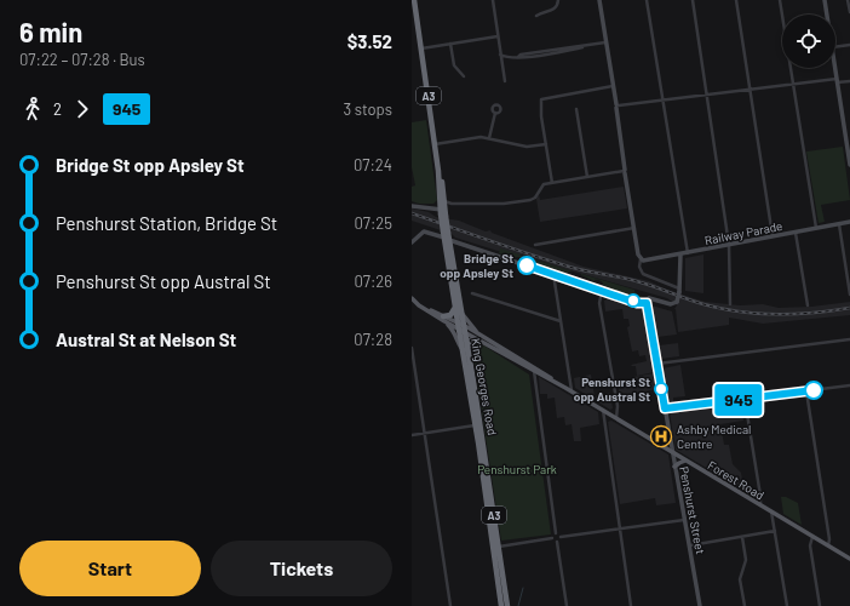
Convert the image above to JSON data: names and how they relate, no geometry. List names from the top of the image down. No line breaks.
{"streets":{"highway":["A3","King Georges Road"],"main road":["Forest Road"],"street":["Railway Parade","Penshurst Street"]},"crossings":[["King Georges Road","Forest Road"],["Forest Road","Penshurst Street"]],"parks":["Penshurst Park"],"places":{"other":["Bridge St opp Apsley St","Penshurst St opp Austral St"],"hospital":["Ashby Medical Centre"]},"lines":["bus line 945"],"page":{"heading":["6 min","07:22 – 07:28 · Bus","$3.52"],"on_map":"945","legs":["2","945","3 stops"],"list":[{"name":"Bridge St opp Apsley St","value":"07:24"},{"name":"Penshurst Station, Bridge St","value":"07:25"},{"name":"Penshurst St opp Austral St","value":"07:26"},{"name":"Austral St at Nelson St","value":"07:28"}],"buttons":["Start","Tickets"]}}
